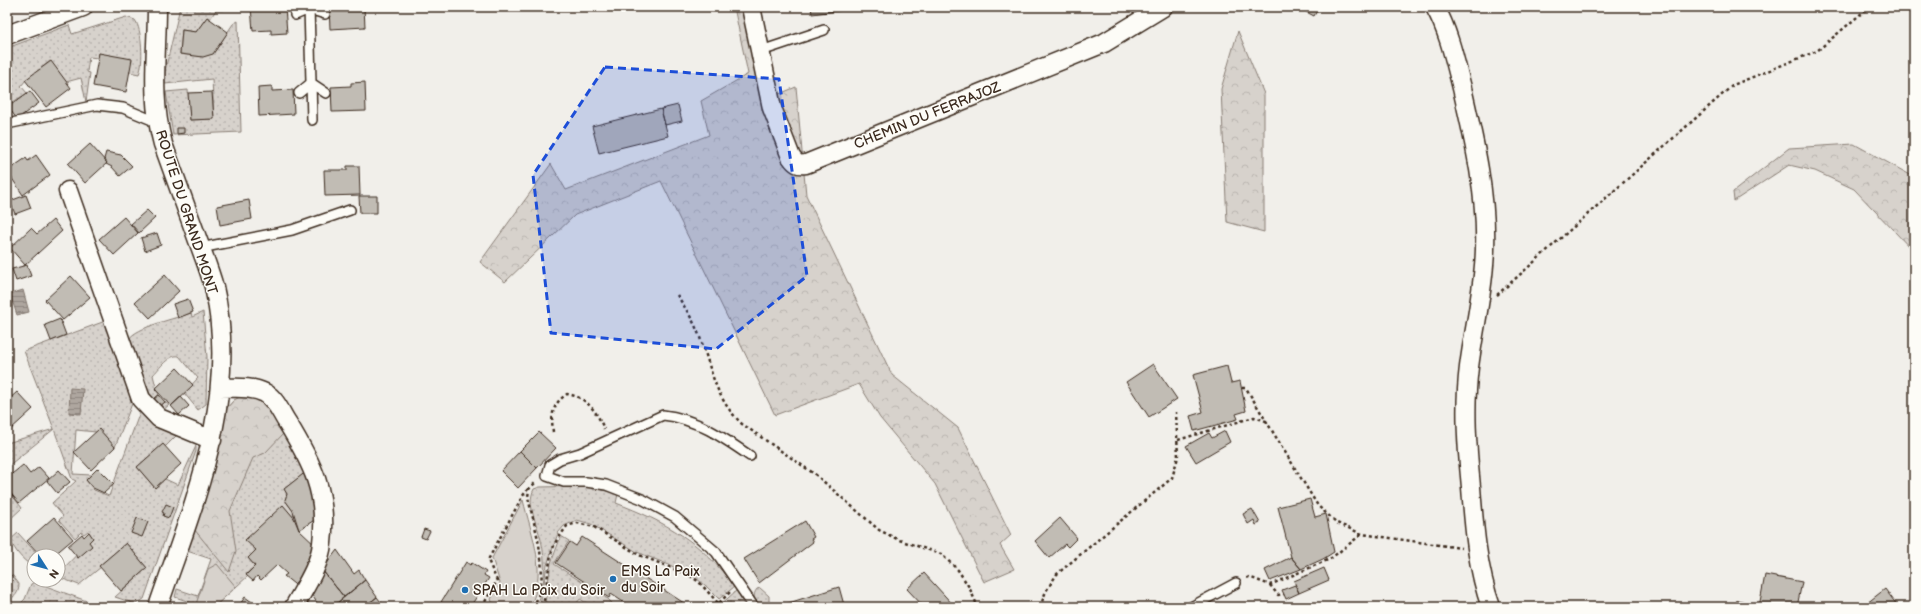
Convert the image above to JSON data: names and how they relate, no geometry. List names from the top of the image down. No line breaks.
{"streets":{"street":["CHEMIN DU FERRAJOZ","ROUTE DU GRAND MONT"]},"places":["EMS La Paix du Soir","SPAH La Paix du Soir"],"north":"bottom right"}
